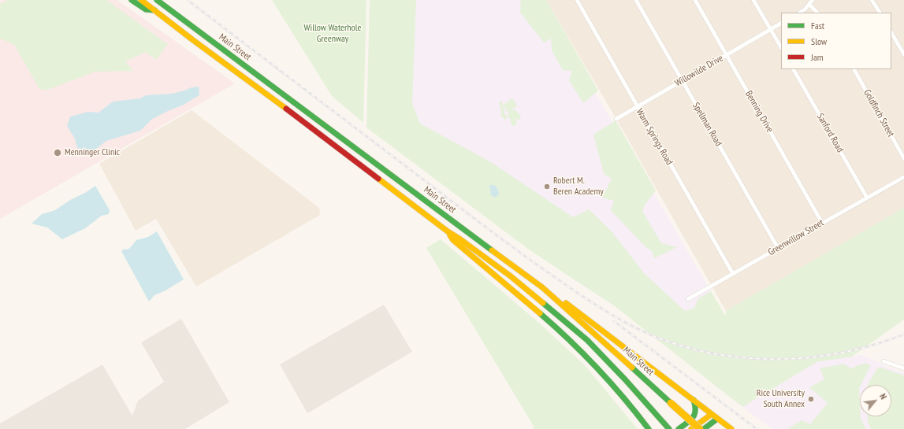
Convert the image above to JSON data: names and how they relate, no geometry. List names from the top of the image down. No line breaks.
{"streets":{"main road":["Main Street"],"street":["Willowilde Drive","Benning Drive","Goldfinch Street","Spellman Road","Sanford Road","Warm Springs Road","Greenwillow Street"]},"crossings":[["Willowilde Drive","Benning Drive"],["Willowilde Drive","Spellman Road"],["Willowilde Drive","Warm Springs Road"],["Benning Drive","Greenwillow Street"],["Spellman Road","Greenwillow Street"],["Sanford Road","Greenwillow Street"],["Warm Springs Road","Greenwillow Street"]],"parks":["Willow Waterhole Greenway"],"places":["Menninger Clinic","Robert M. Beren Academy","Rice University South Annex"],"legend":["Fast","Slow","Jam"],"north":"top right"}
